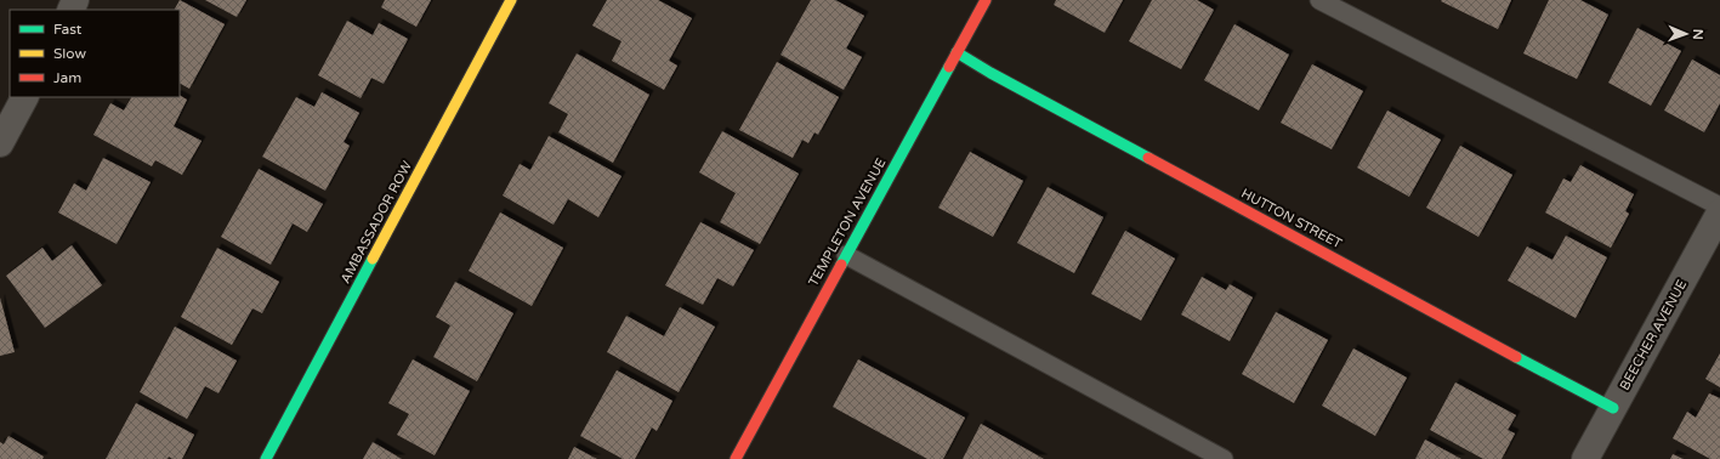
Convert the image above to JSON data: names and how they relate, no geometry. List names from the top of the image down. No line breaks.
{"streets":{"street":["HUTTON STREET","AMBASSADOR ROW","TEMPLETON AVENUE","BEECHER AVENUE"]},"crossings":[["HUTTON STREET","TEMPLETON AVENUE"],["HUTTON STREET","BEECHER AVENUE"]],"legend":["Fast","Slow","Jam"],"north":"right"}
